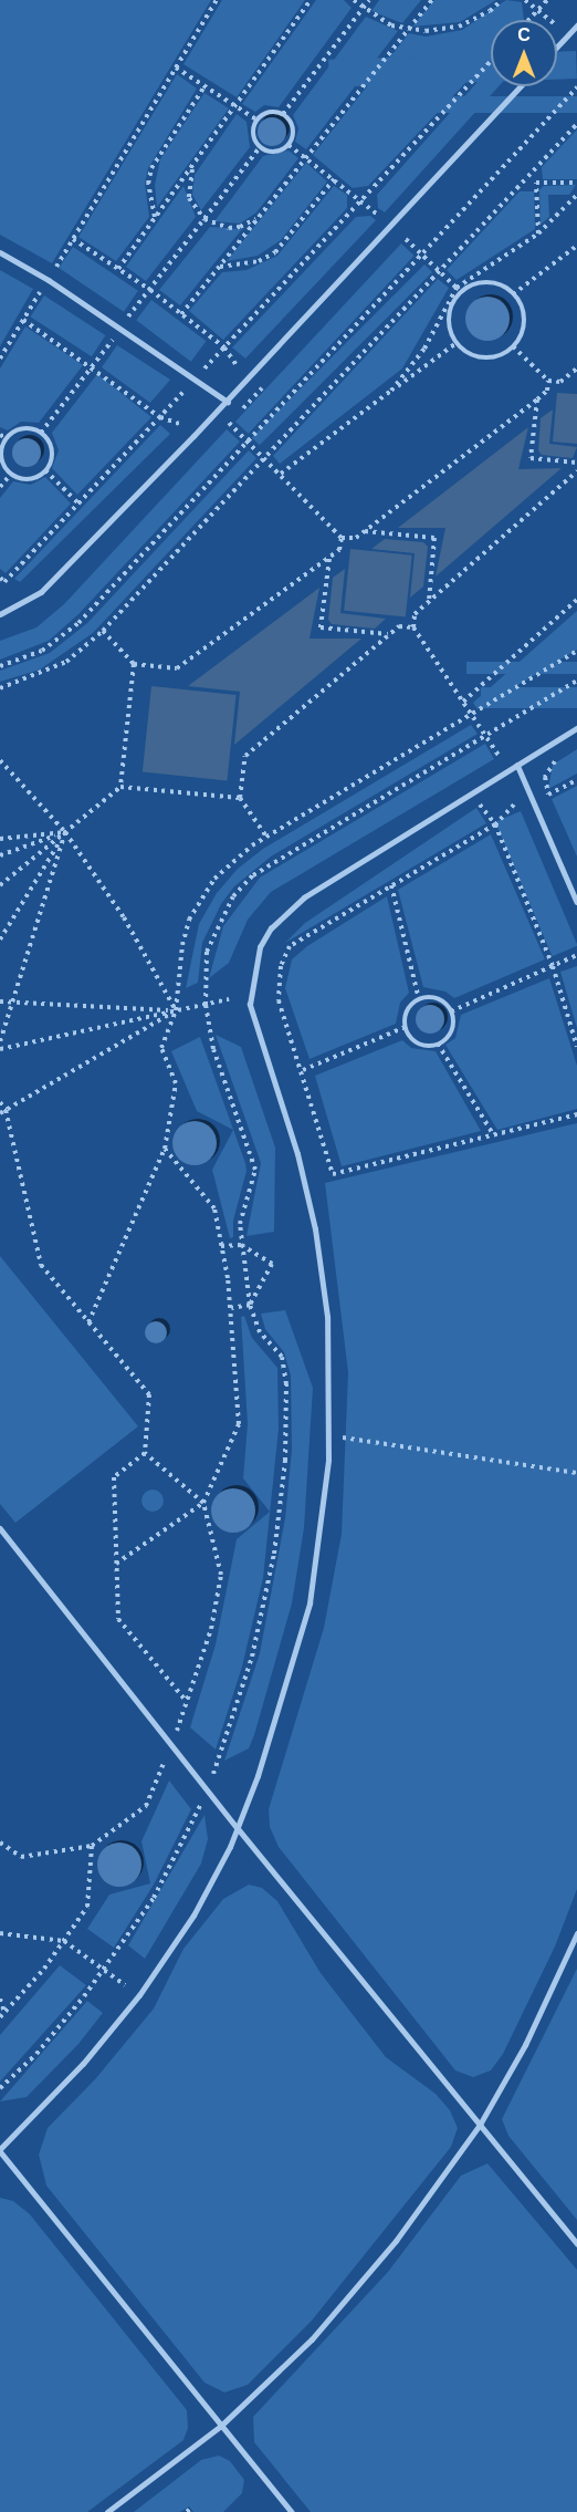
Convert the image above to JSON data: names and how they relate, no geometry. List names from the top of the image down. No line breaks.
{"north":"top"}
